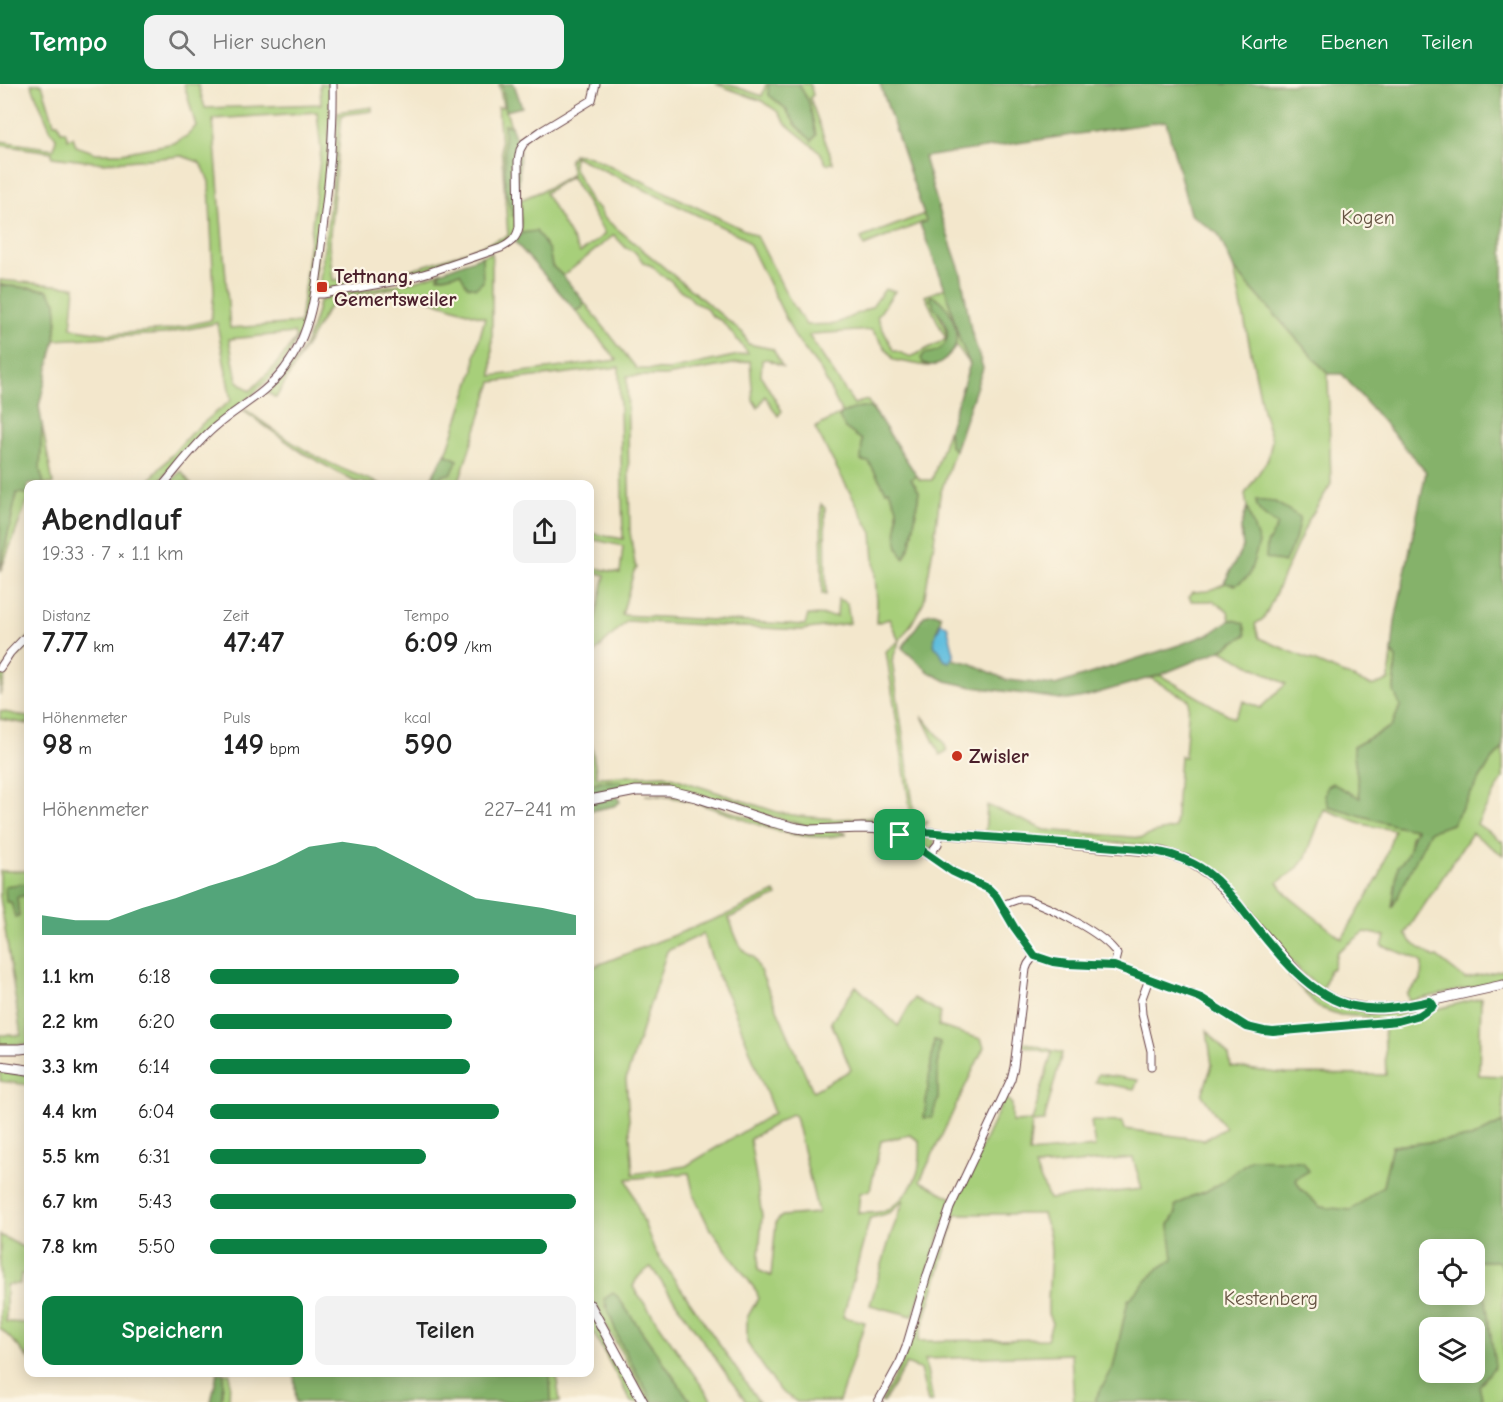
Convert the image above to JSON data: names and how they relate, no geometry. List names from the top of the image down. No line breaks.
{"parks":["Kogen","Kestenberg"],"places":{"transit":["Tettnang, Gemertsweiler"],"other":["Zwisler"]},"page":{"header":"Tempo","search":"Hier suchen","nav":["Karte","Ebenen","Teilen"],"heading":["Abendlauf","19:33 · 7 × 1.1 km"],"stats":[["Distanz","7.77 km"],["Zeit","47:47"],["Tempo","6:09 /km"],["Höhenmeter","98 m"],["Puls","149 bpm"],["kcal","590"]],"chart":["Höhenmeter","227–241 m"],"list":[{"name":"1.1 km","note":"6:18"},{"name":"2.2 km","note":"6:20"},{"name":"3.3 km","note":"6:14"},{"name":"4.4 km","note":"6:04"},{"name":"5.5 km","note":"6:31"},{"name":"6.7 km","note":"5:43"},{"name":"7.8 km","note":"5:50"}],"buttons":["Speichern","Teilen"]}}
